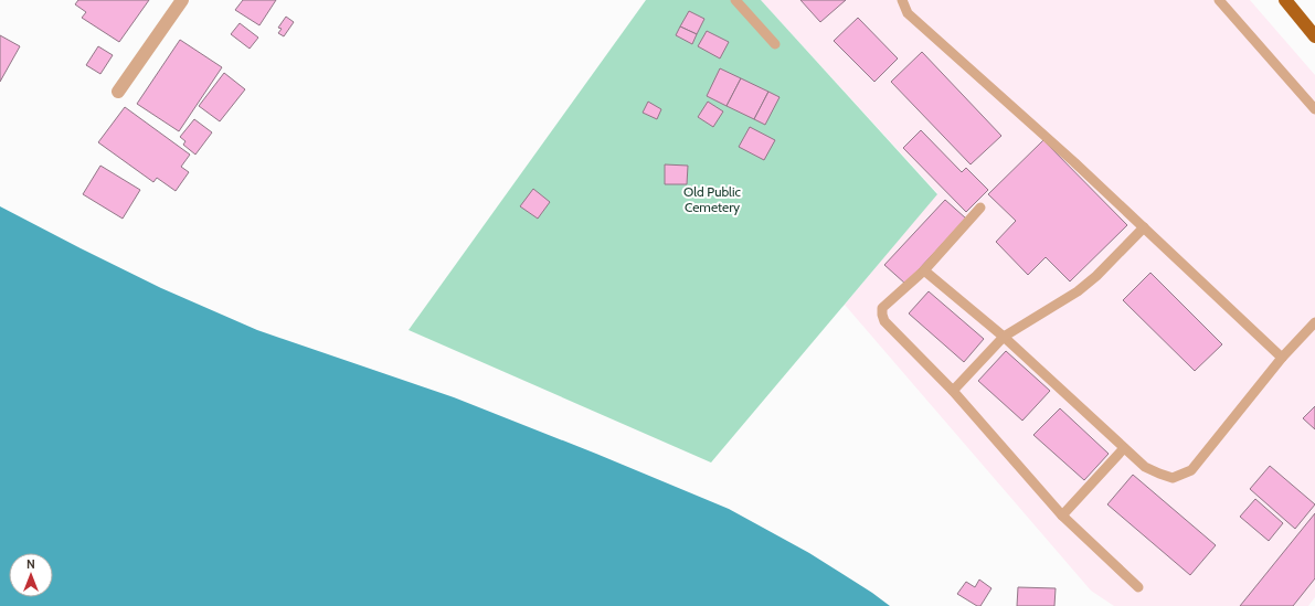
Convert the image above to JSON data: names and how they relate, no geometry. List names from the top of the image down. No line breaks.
{"parks":["Old Public Cemetery"],"north":"top"}
